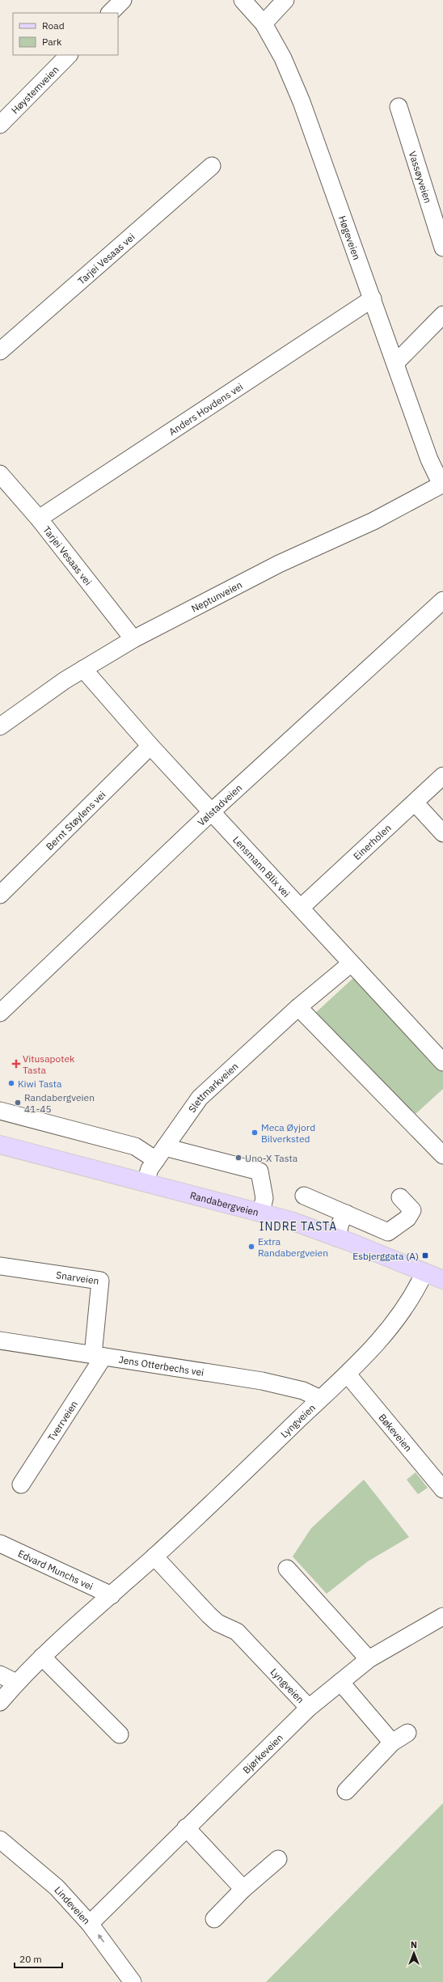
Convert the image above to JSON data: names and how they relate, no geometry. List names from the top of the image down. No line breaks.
{"streets":{"main road":["Randabergveien"],"street":["Høystemveien","Vassøyveien","Høgeveien","Tarjei Vesaas vei","Anders Hovdens vei","Neptunveien","Vølstadveien","Bernt Støylens vei","Einerholen","Lensmann Blix vei","Slettmarkveien","Snarveien","Jens Otterbechs vei","Tverrveien","Lyngveien","Bøkeveien","Edvard Munchs vei","Bjørkeveien","Lindeveien"]},"crossings":[["Høgeveien","Anders Hovdens vei"],["Høgeveien","Neptunveien"],["Tarjei Vesaas vei","Anders Hovdens vei"],["Tarjei Vesaas vei","Neptunveien"],["Neptunveien","Lensmann Blix vei"],["Vølstadveien","Lensmann Blix vei"],["Bernt Støylens vei","Lensmann Blix vei"],["Einerholen","Lensmann Blix vei"],["Lensmann Blix vei","Slettmarkveien"],["Slettmarkveien","Randabergveien"],["Randabergveien","Lyngveien"],["Snarveien","Jens Otterbechs vei"],["Snarveien","Tverrveien"],["Jens Otterbechs vei","Tverrveien"],["Jens Otterbechs vei","Lyngveien"],["Lyngveien","Bøkeveien"],["Lyngveien","Edvard Munchs vei"],["Lyngveien","Bjørkeveien"],["Bjørkeveien","Lindeveien"]],"districts":["INDRE TASTA"],"places":{"health":["Vitusapotek Tasta"],"other":["Kiwi Tasta","Randabergveien 41-45","Meca Øyjord Bilverksted","Uno-X Tasta","Extra Randabergveien"],"transit":["Esbjerggata (A)"]},"legend":["Road","Park"],"scale_bar":"20 m","north":"top"}
